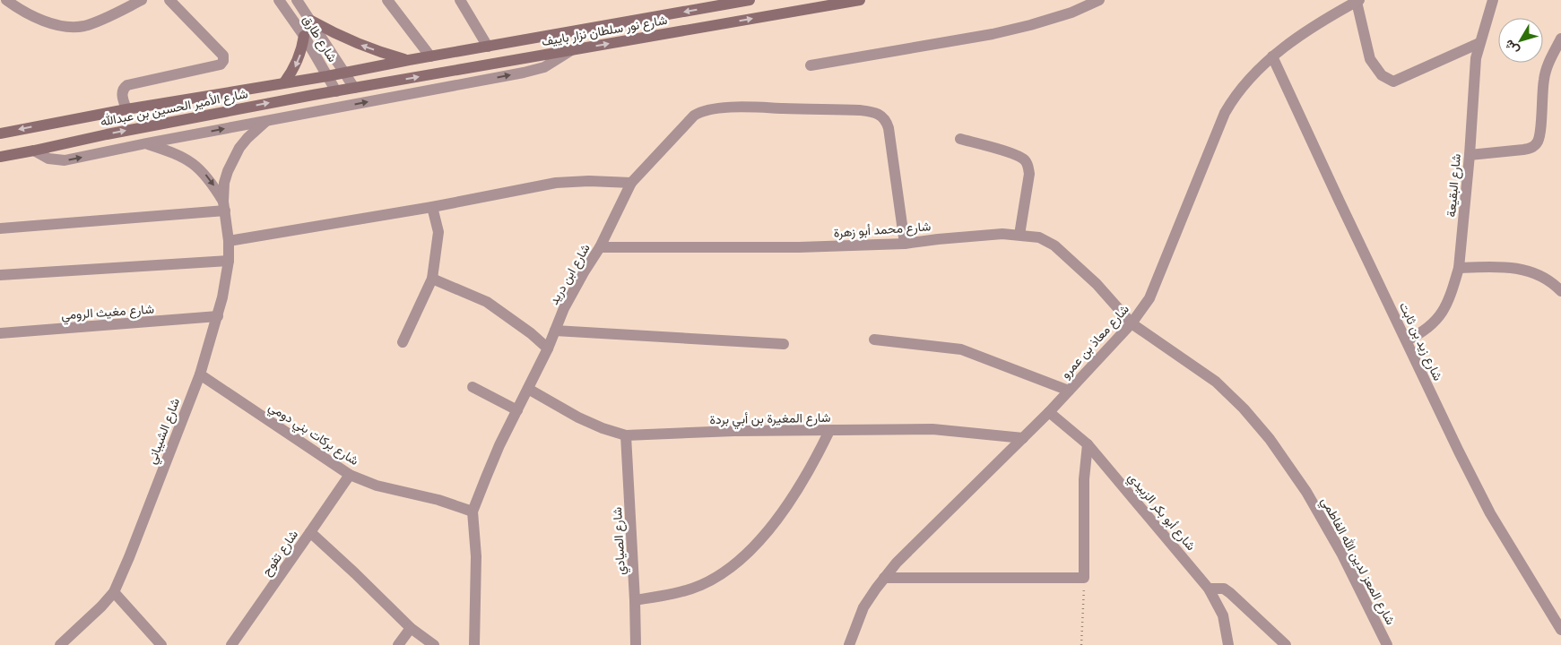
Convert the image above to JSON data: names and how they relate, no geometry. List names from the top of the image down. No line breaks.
{"streets":{"main road":["شارع نور سلطان نزار باييف","شارع الأمير الحسين بن عبدالله"],"street":["شارع طارق","شارع البقيعة","شارع محمد أبو زهرة","شارع ابن دريد","شارع مغيث الرومي","شارع معاذ بن عمرو","شارع زيد بن ثابت","شارع المغيرة بن أبي بردة","شارع الشيباني","شارع بركات بني دومي","شارع أبو بكر الزبيدي","شارع الصيادي","شارع تفوح","شارع المعز لدين الله الفاطمي"]},"crossings":[["شارع نور سلطان نزار باييف","شارع طارق"],["شارع نور سلطان نزار باييف","شارع الأمير الحسين بن عبدالله"],["شارع طارق","شارع الأمير الحسين بن عبدالله"],["شارع البقيعة","شارع زيد بن ثابت"],["شارع محمد أبو زهرة","شارع ابن دريد"],["شارع محمد أبو زهرة","شارع معاذ بن عمرو"],["شارع محمد أبو زهرة","شارع المعز لدين الله الفاطمي"],["شارع ابن دريد","شارع المغيرة بن أبي بردة"],["شارع ابن دريد","شارع بركات بني دومي"],["شارع مغيث الرومي","شارع الشيباني"],["شارع معاذ بن عمرو","شارع زيد بن ثابت"],["شارع معاذ بن عمرو","شارع المغيرة بن أبي بردة"],["شارع معاذ بن عمرو","شارع أبو بكر الزبيدي"],["شارع معاذ بن عمرو","شارع المعز لدين الله الفاطمي"],["شارع المغيرة بن أبي بردة","شارع الصيادي"],["شارع الشيباني","شارع بركات بني دومي"],["شارع بركات بني دومي","شارع تفوح"]],"north":"bottom left"}
